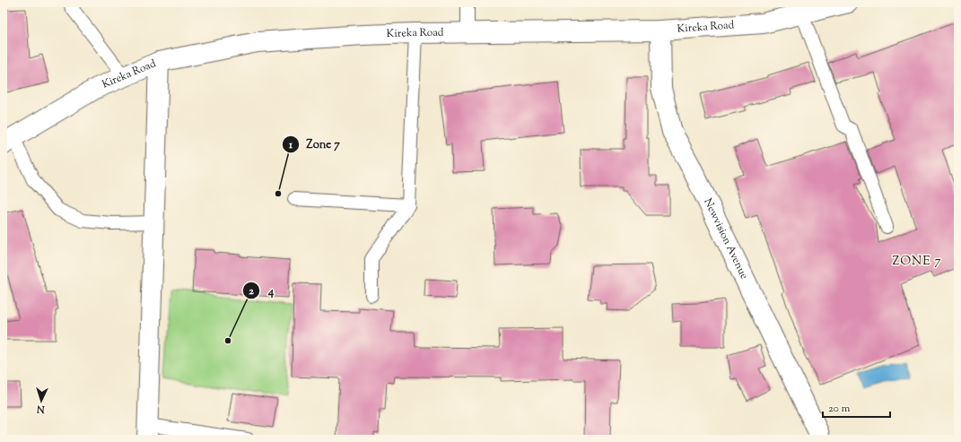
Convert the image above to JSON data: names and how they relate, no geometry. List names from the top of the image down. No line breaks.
{"streets":{"main road":["Kireka Road","Newvision Avenue"]},"crossings":[["Kireka Road","Newvision Avenue"]],"districts":["ZONE 7"],"places":["Zone 7","4"],"scale_bar":"20 m","north":"bottom"}
